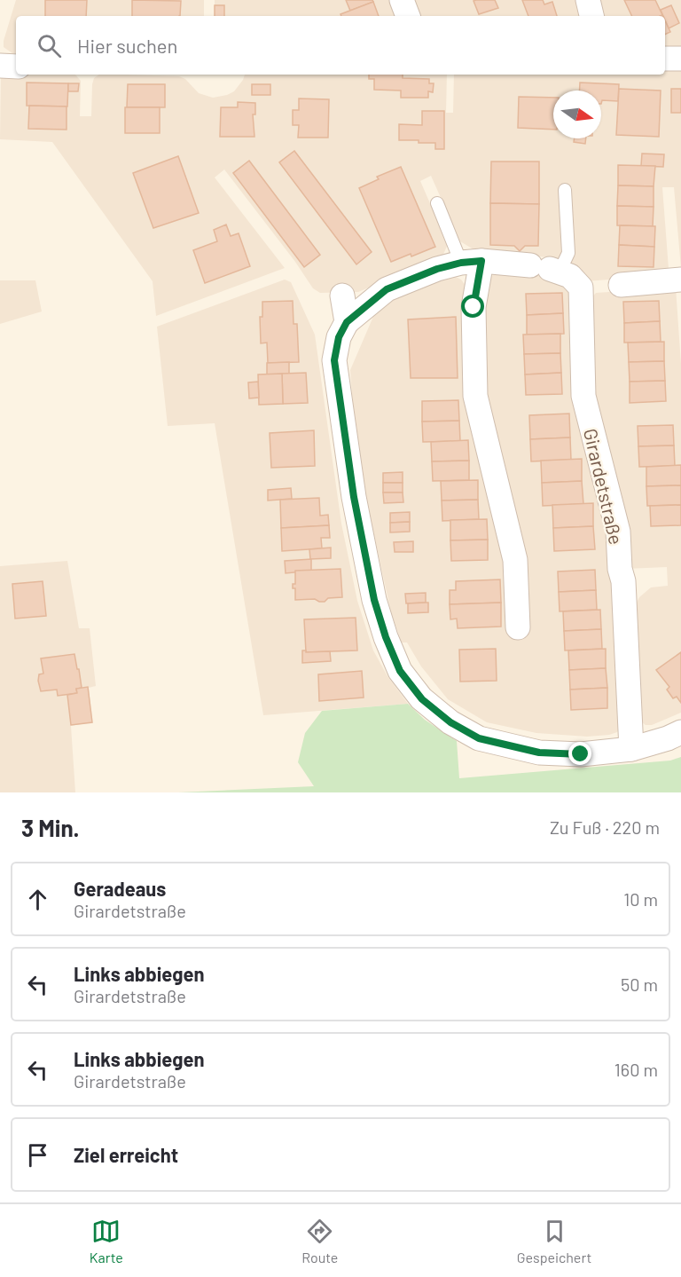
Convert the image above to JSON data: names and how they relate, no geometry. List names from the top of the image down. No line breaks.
{"streets":{"street":["Girardetstraße"]},"north":"right","page":{"search":"Hier suchen","heading":["3 Min.","Zu Fuß · 220 m"],"list":[["Geradeaus","Girardetstraße","10 m"],["Links abbiegen","Girardetstraße","50 m"],["Links abbiegen","Girardetstraße","160 m"],"Ziel erreicht"],"nav":["Karte","Route","Gespeichert"]}}
